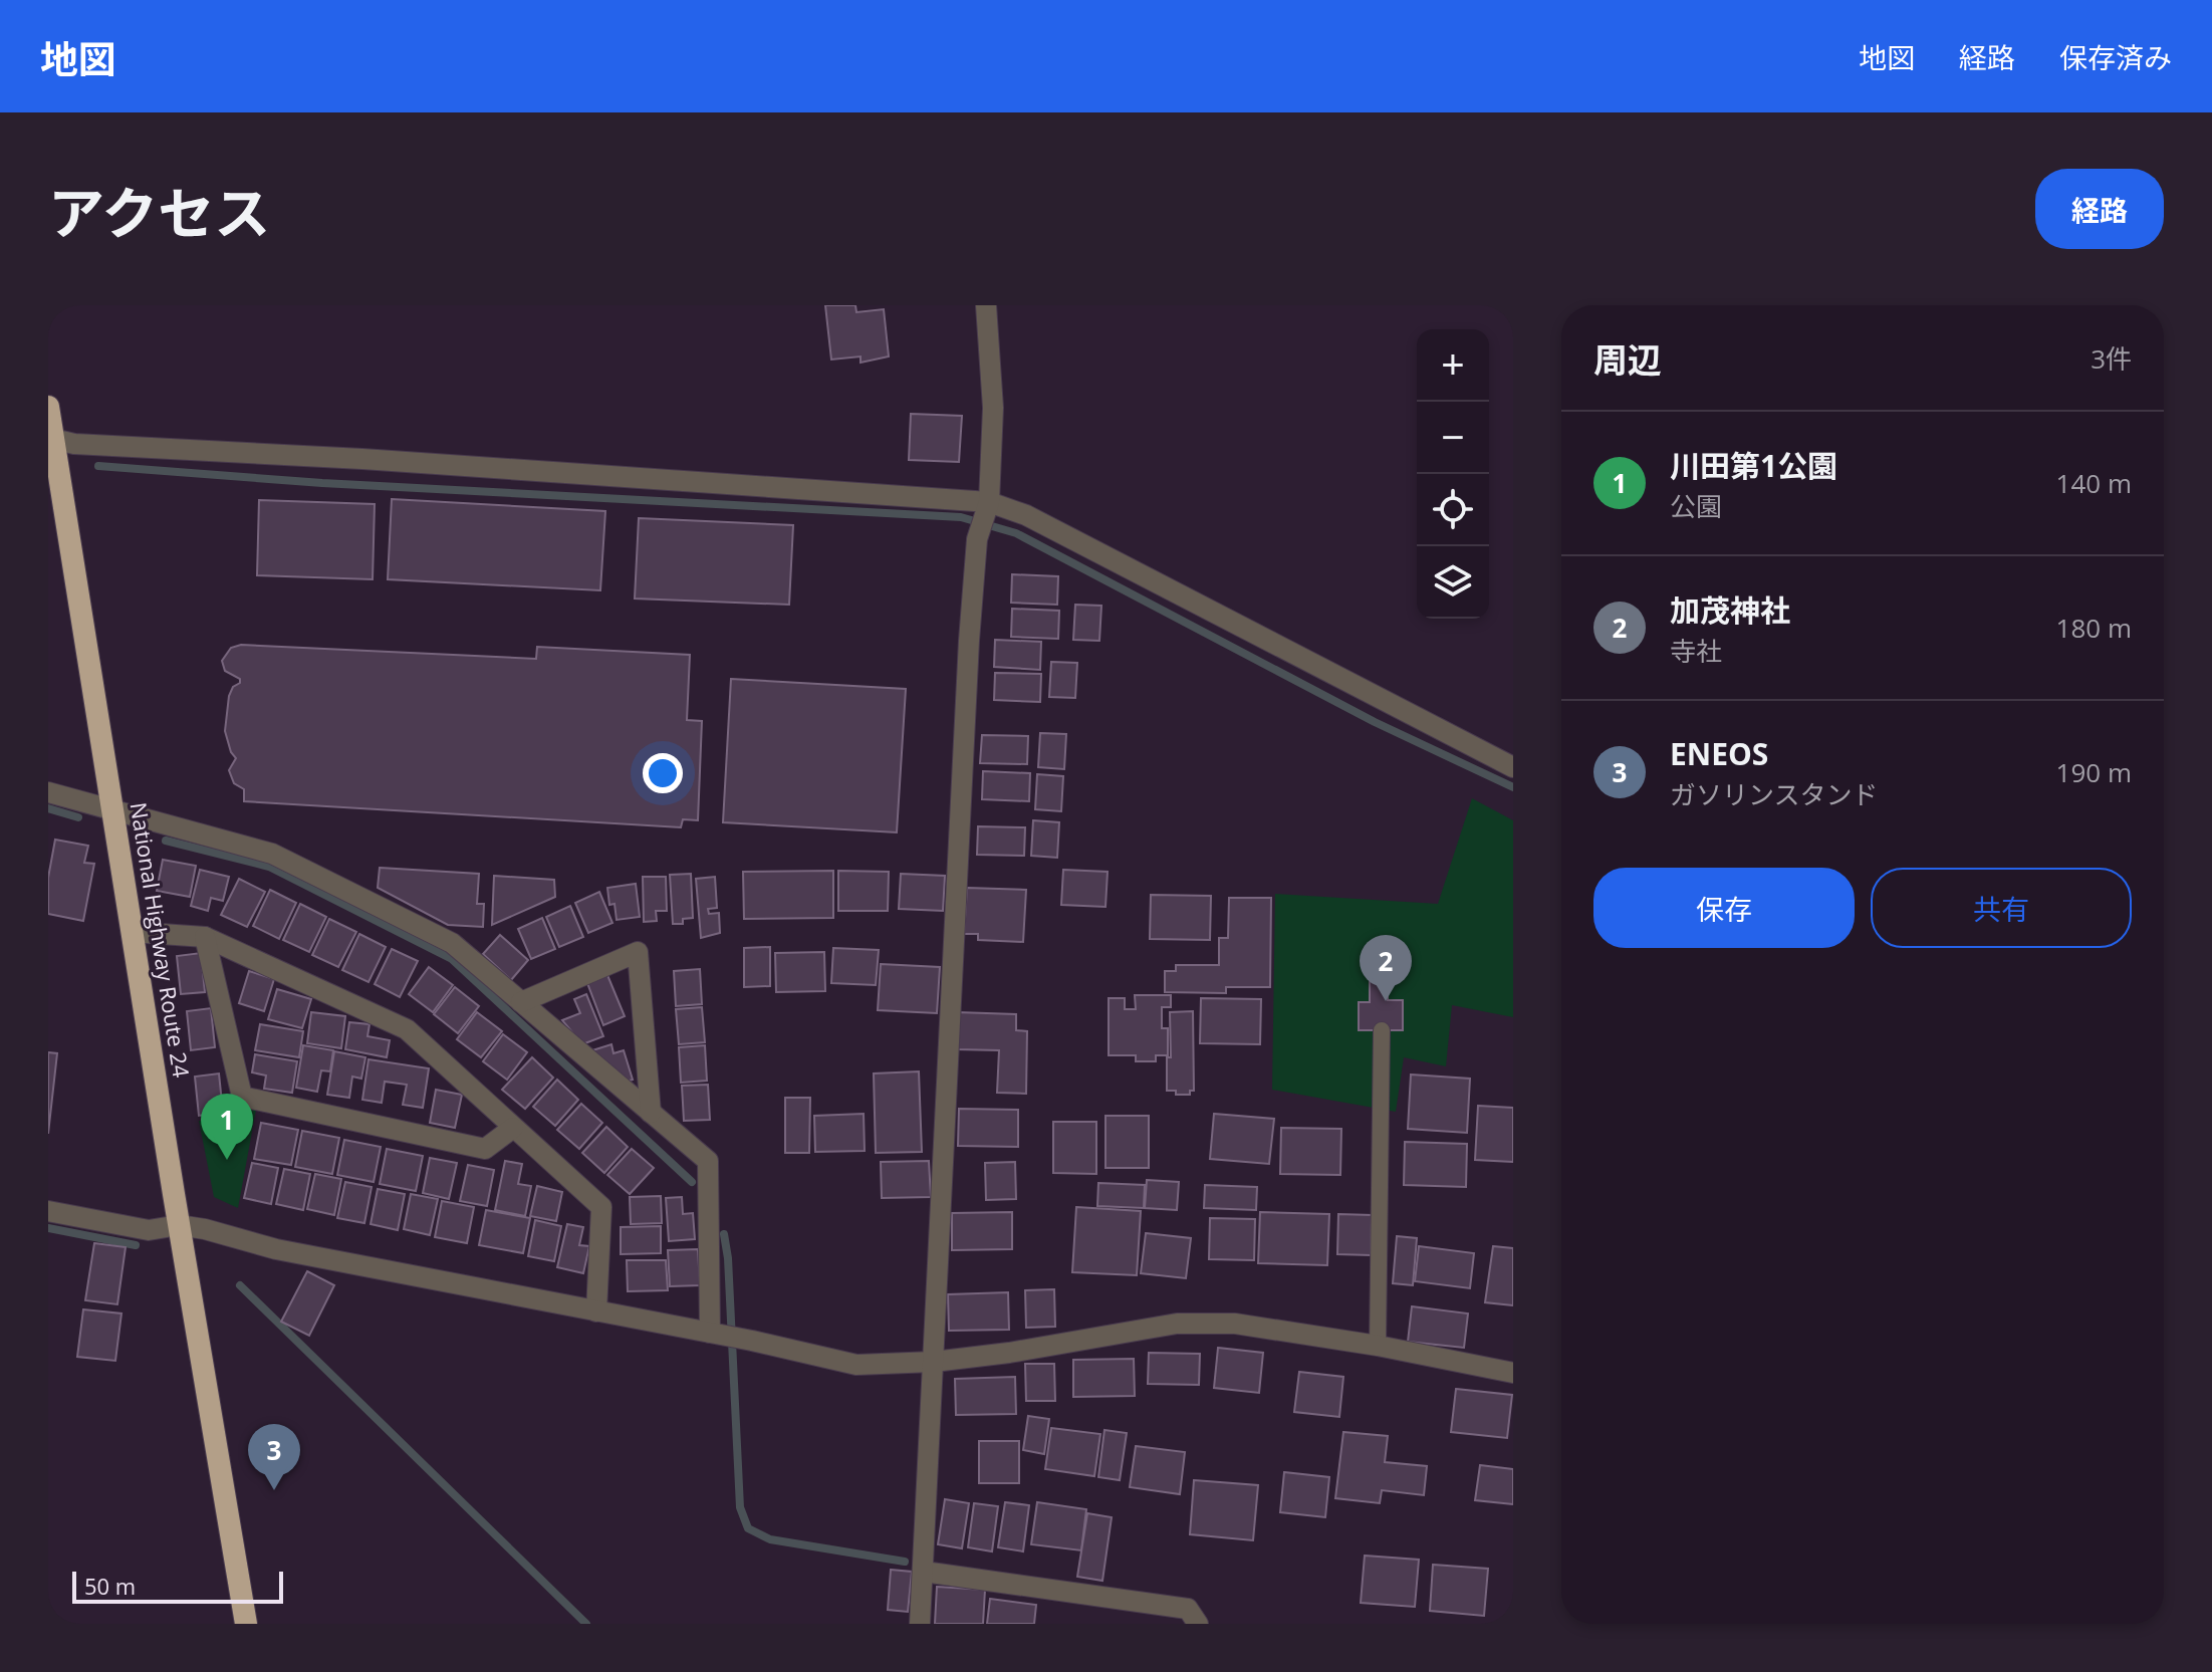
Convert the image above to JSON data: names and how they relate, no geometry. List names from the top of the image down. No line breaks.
{"streets":{"highway":["National Highway Route 24"]},"scale_bar":"50 m","page":{"header":"地図","nav":["地図","経路","保存済み"],"title":"アクセス","buttons":["経路",["保存","共有"]],"heading":["周辺","3件"],"map_buttons":["+","−"],"list":[{"mark":"1","name":"川田第1公園","note":"公園","value":"140 m"},{"mark":"2","name":"加茂神社","note":"寺社","value":"180 m"},{"mark":"3","name":"ENEOS","note":"ガソリンスタンド","value":"190 m"}],"pins":["2","1","3"],"scale":"50 m"}}
